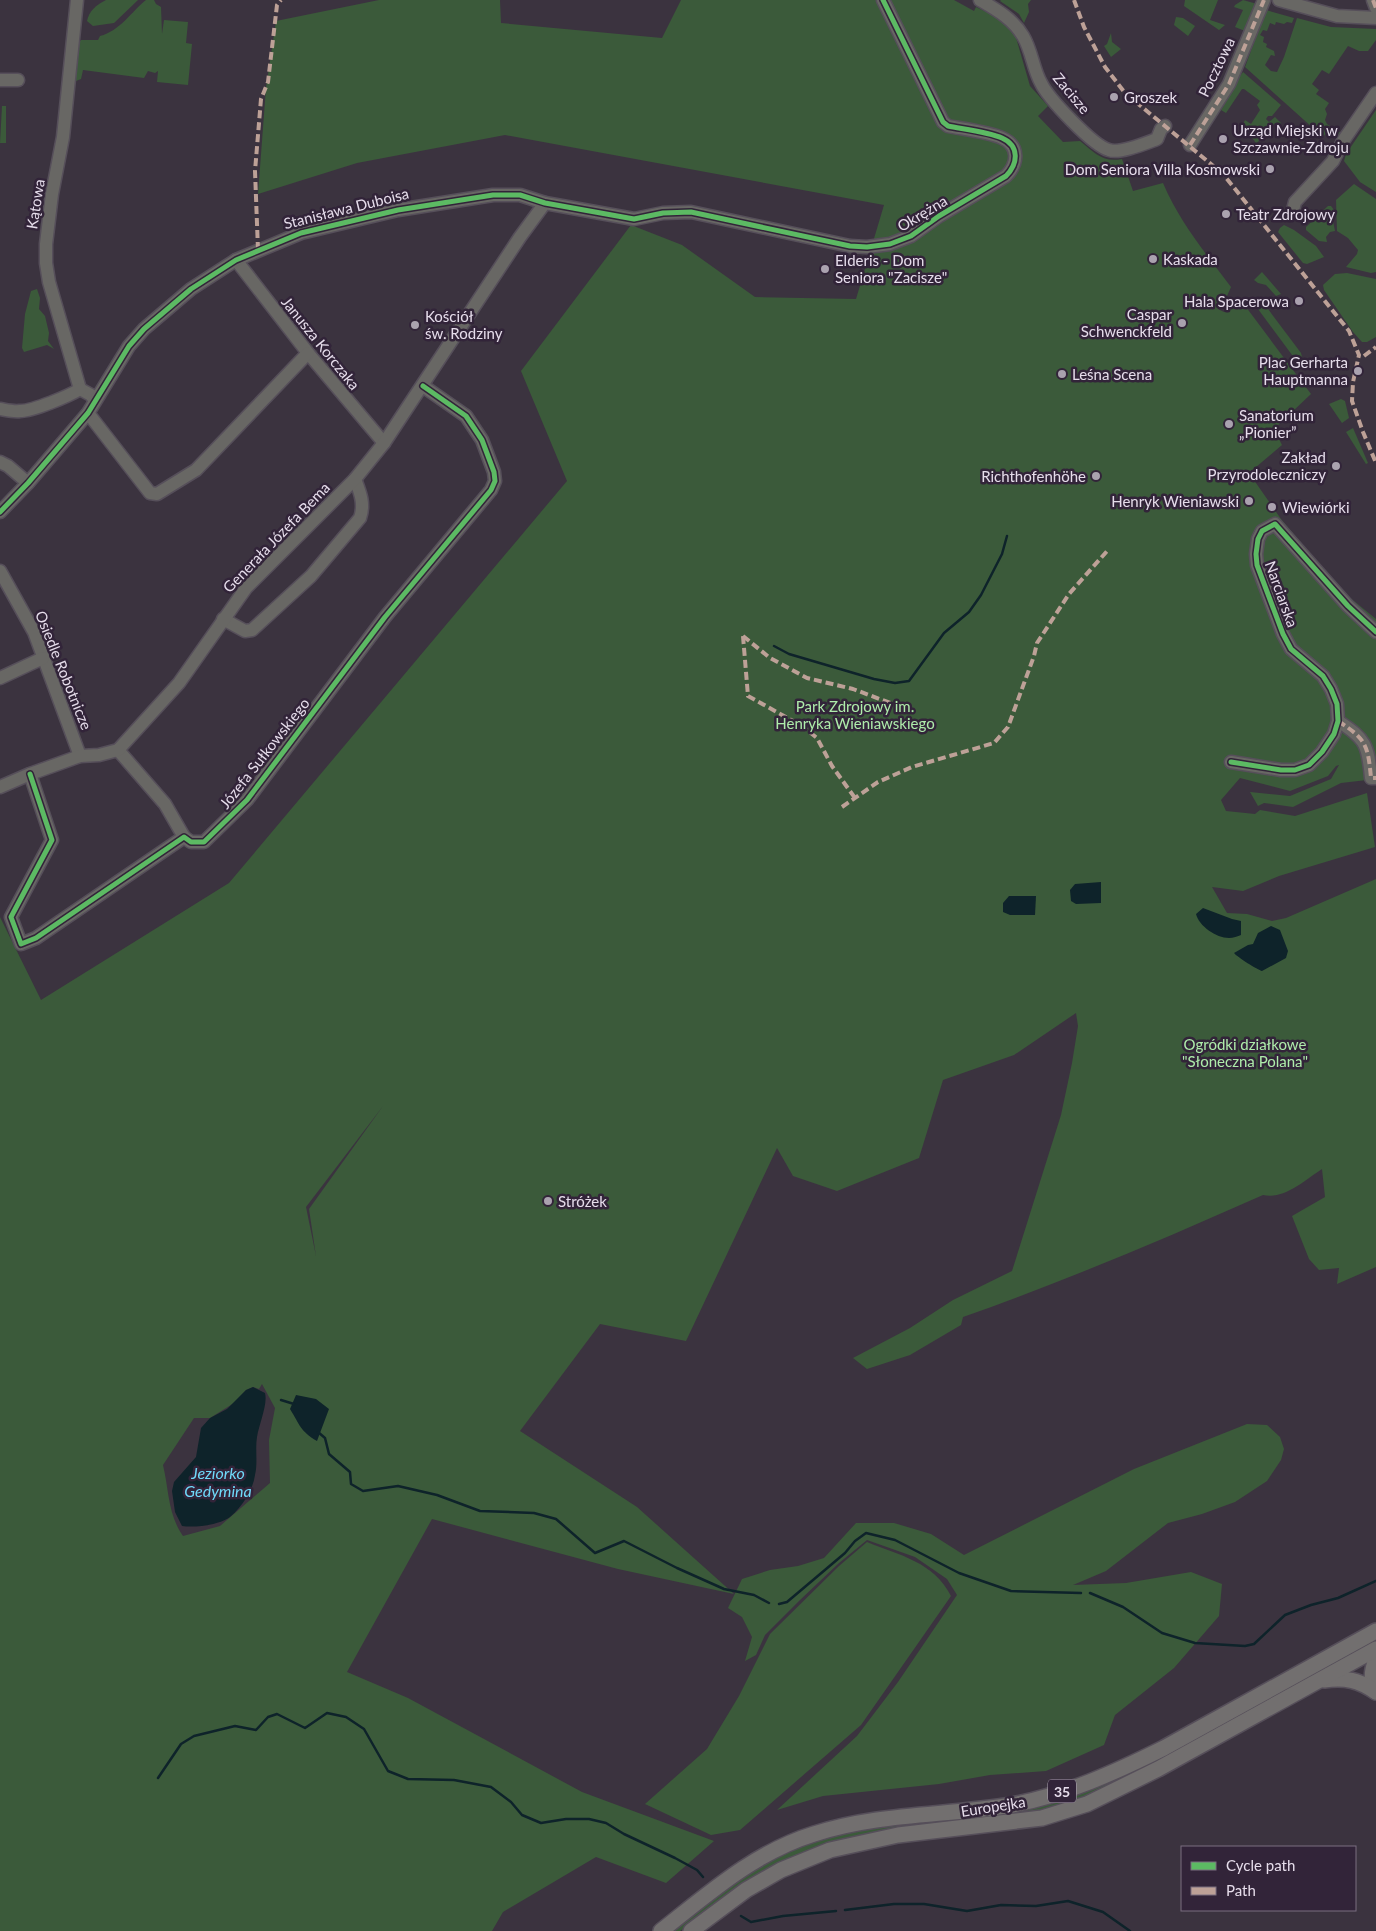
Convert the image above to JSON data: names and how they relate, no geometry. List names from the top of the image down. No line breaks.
{"streets":{"main road":["35","Europejka"],"street":["Pocztowa","Zacisze","Kątowa","Stanisława Duboisa","Okrężna","Janusza Korczaka","Generała Józefa Bema","Narciarska","Osiedle Robotnicze","Józefa Sułkowskiego"]},"crossings":[["Stanisława Duboisa","Okrężna"],["Stanisława Duboisa","Janusza Korczaka"],["Stanisława Duboisa","Generała Józefa Bema"],["Okrężna","Generała Józefa Bema"],["Janusza Korczaka","Generała Józefa Bema"],["Generała Józefa Bema","Józefa Sułkowskiego"]],"water":["Jeziorko Gedymina"],"parks":["Park Zdrojowy im. Henryka Wieniawskiego","Ogródki działkowe \"Słoneczna Polana\""],"places":["Groszek","Urząd Miejski w Szczawnie-Zdroju","Dom Seniora Villa Kosmowski","Teatr Zdrojowy","Kaskada","Elderis - Dom Seniora \"Zacisze\"","Hala Spacerowa","Caspar Schwenckfeld","Kościół św. Rodziny","Plac Gerharta Hauptmanna","Leśna Scena","Sanatorium „Pionier”","Zakład Przyrodoleczniczy","Richthofenhöhe","Henryk Wieniawski","Wiewiórki","Stróżek"],"legend":["Cycle path","Path"]}
